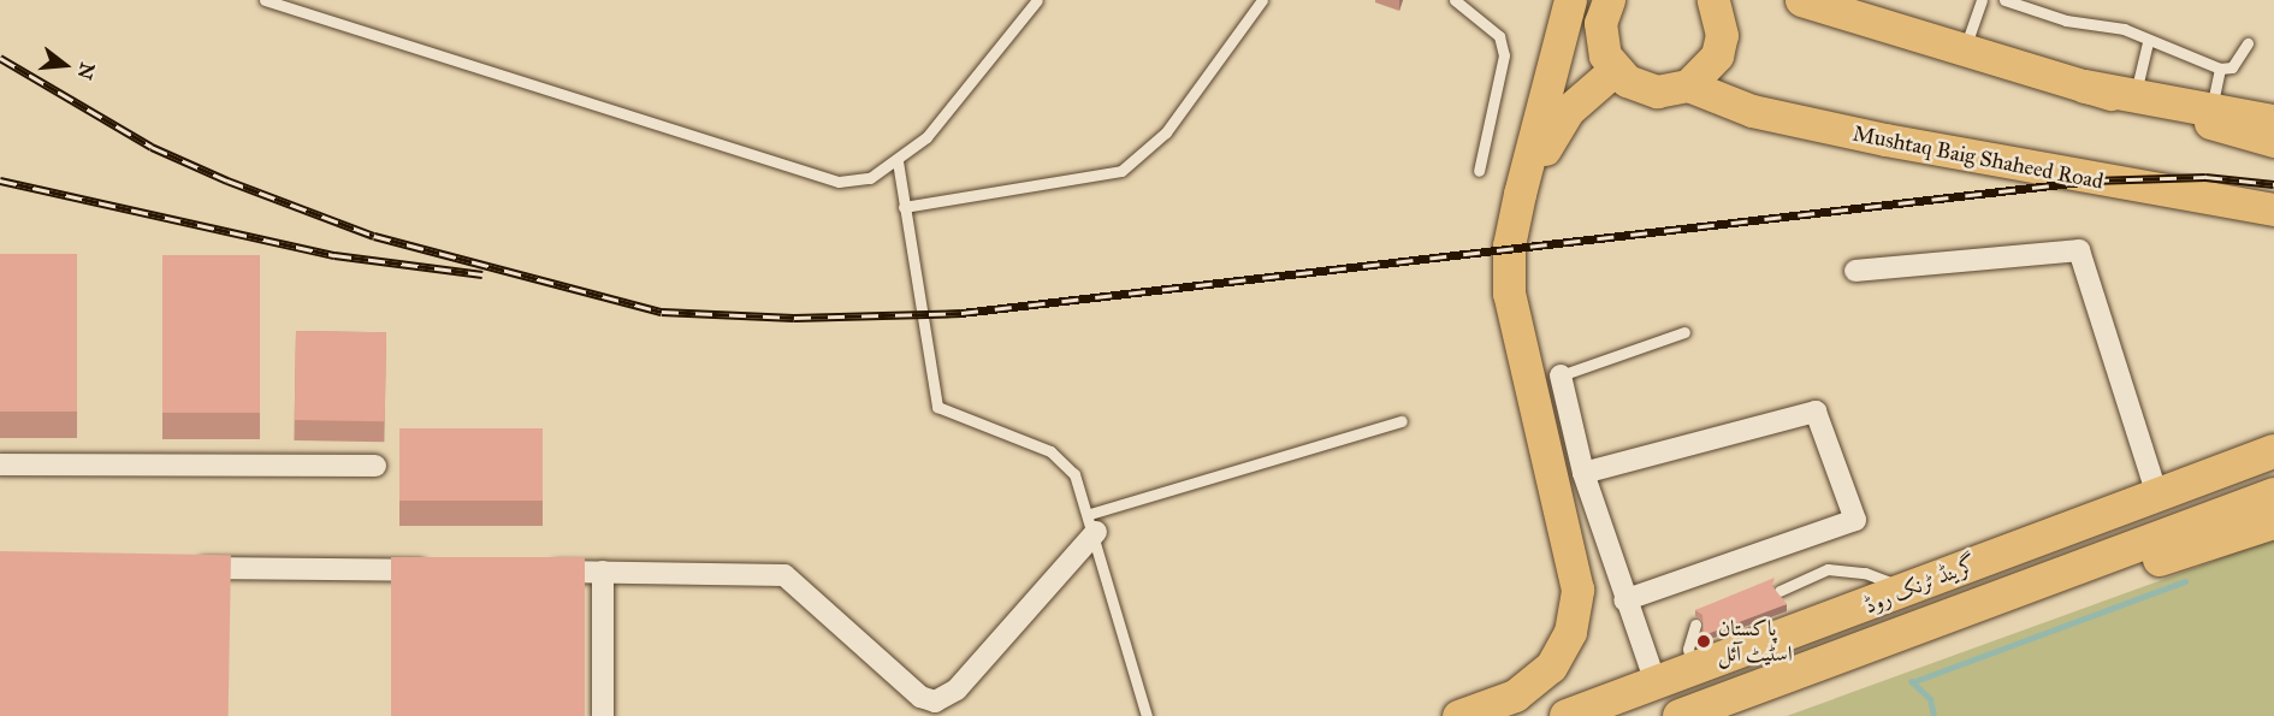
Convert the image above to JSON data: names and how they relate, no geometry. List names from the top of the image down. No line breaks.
{"streets":{"highway":["گرینڈ ٹرنک روڈ"],"main road":["Mushtaq Baig Shaheed Road"]},"places":["پاکستان اسٹیٹ آئل"],"north":"right"}
